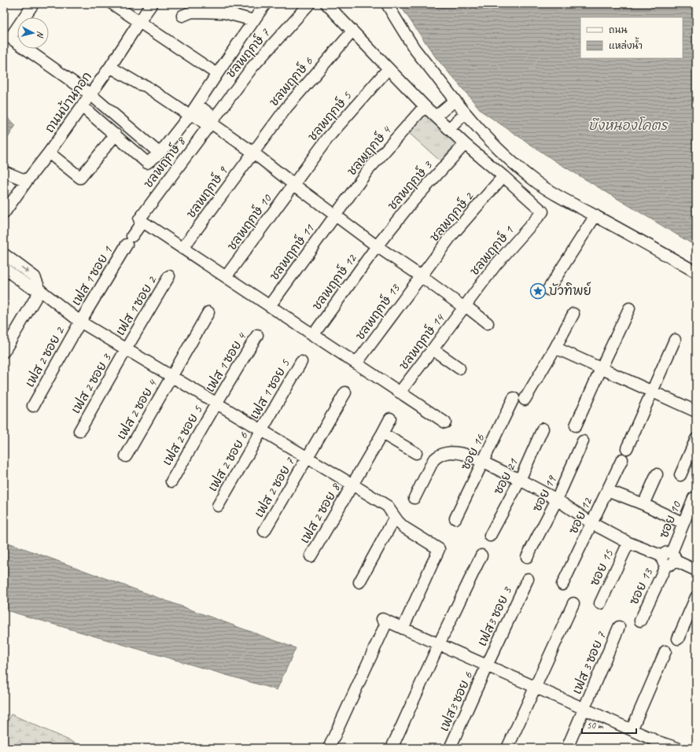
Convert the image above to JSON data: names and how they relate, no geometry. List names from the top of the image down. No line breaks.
{"streets":{"street":["ชลพฤกษ์ 7","ชลพฤกษ์ 6","ถนนบ้านกอก","ชลพฤกษ์ 5","ชลพฤกษ์ 4","ชลพฤกษ์ 8","ชลพฤกษ์ 3","ชลพฤกษ์ 9","ชลพฤกษ์ 2","ชลพฤกษ์ 10","ชลพฤกษ์ 1","ชลพฤกษ์ 11","เฟส 1 ซอย 1","ชลพฤกษ์ 12","เฟส 1 ซอย 2","ชลพฤกษ์ 13","ชลพฤกษ์ 14","เฟส 2 ซอย 2","เฟส 1 ซอย 4","เฟส 2 ซอย 3","เฟส 1 ซอย 5","เฟส 2 ซอย 4","เฟส 2 ซอย 5","ซอย 16","เฟส 2 ซอย 6","ซอย 21","เฟส 2 ซอย 7","ซอย 19","เฟส 2 ซอย 8","ซอย 12","ซอย 10","ซอย 15","ซอย 13","เฟส3 ซอย 3","เฟส 3 ซอย 7","เฟส3 ซอย 6"]},"crossings":[["ชลพฤกษ์ 7","ชลพฤกษ์ 8"],["ชลพฤกษ์ 6","ชลพฤกษ์ 9"],["ชลพฤกษ์ 5","ชลพฤกษ์ 10"],["ชลพฤกษ์ 4","ชลพฤกษ์ 11"],["ชลพฤกษ์ 8","เฟส 1 ซอย 1"],["ชลพฤกษ์ 3","ชลพฤกษ์ 12"],["ชลพฤกษ์ 2","ชลพฤกษ์ 1"],["ชลพฤกษ์ 2","ชลพฤกษ์ 13"],["ชลพฤกษ์ 1","ชลพฤกษ์ 14"],["เฟส 1 ซอย 1","เฟส 2 ซอย 2"],["เฟส 1 ซอย 2","เฟส 2 ซอย 3"],["เฟส 1 ซอย 4","เฟส 2 ซอย 5"],["เฟส 1 ซอย 5","เฟส 2 ซอย 6"],["ซอย 10","ซอย 13"],["เฟส3 ซอย 3","เฟส3 ซอย 6"]],"water":["บึงหนองโคตร"],"places":{"place":["บัวทิพย์"]},"legend":["ถนน","แหล่งน้ำ"],"scale_bar":"50 m","north":"right"}
